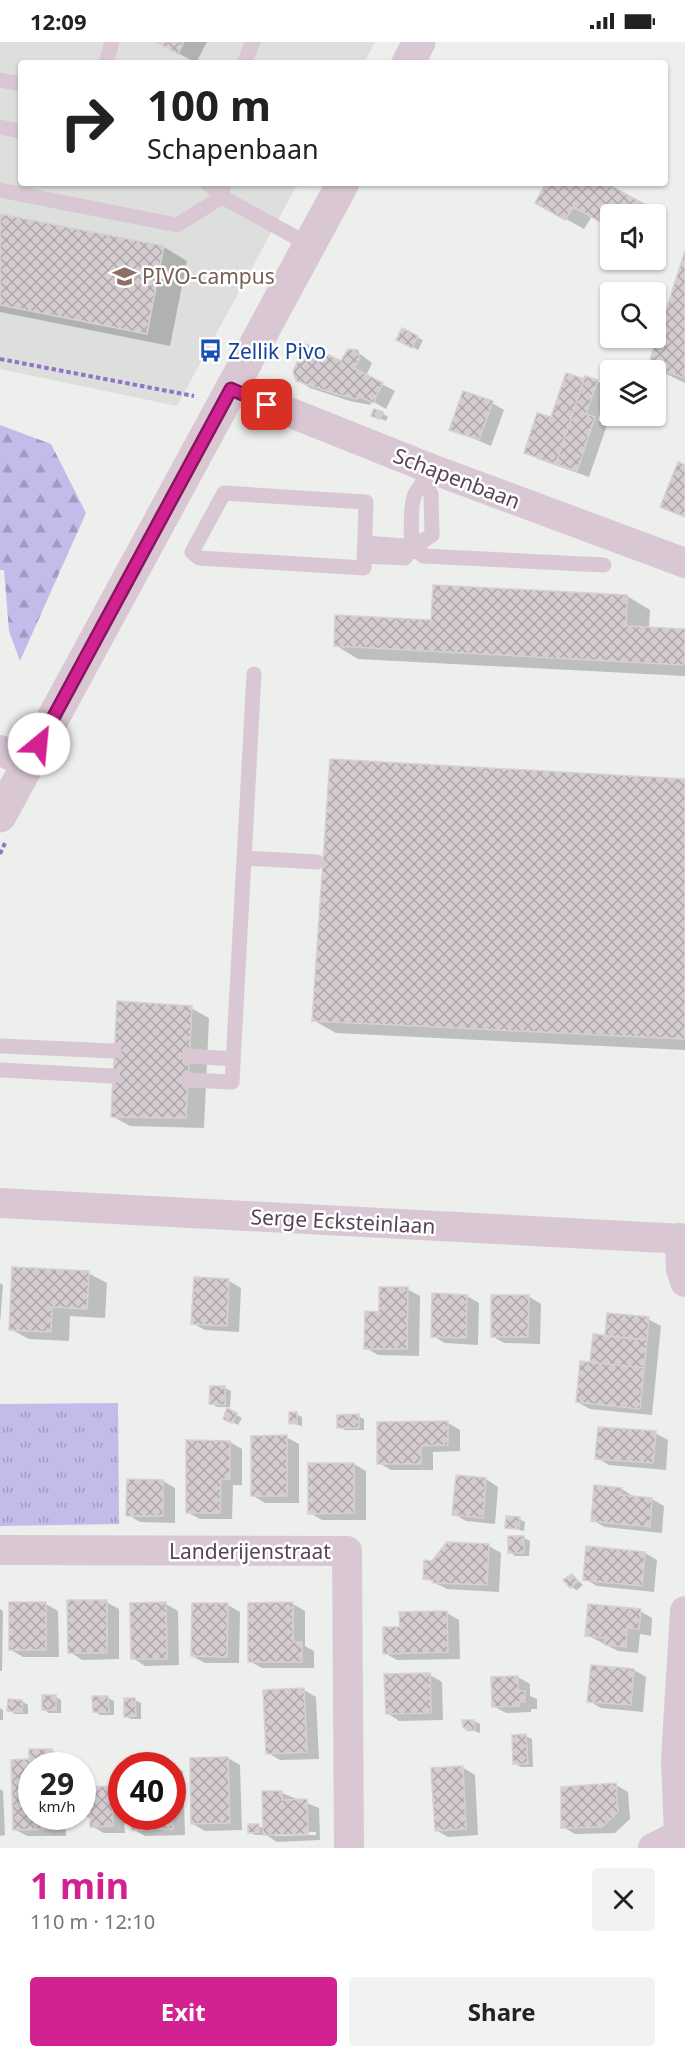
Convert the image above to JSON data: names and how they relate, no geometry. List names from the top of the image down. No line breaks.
{"streets":{"street":["Schapenbaan","Serge Ecksteinlaan","Landerijenstraat"]},"places":{"school or university":["PIVO-campus"],"bus stop":["Zellik Pivo"]},"page":{"status":"12:09","turn":["100 m","Schapenbaan"],"speed":"29 km/h","limit":"40","heading":["1 min","110 m · 12:10"],"buttons":["Exit","Share"]}}
